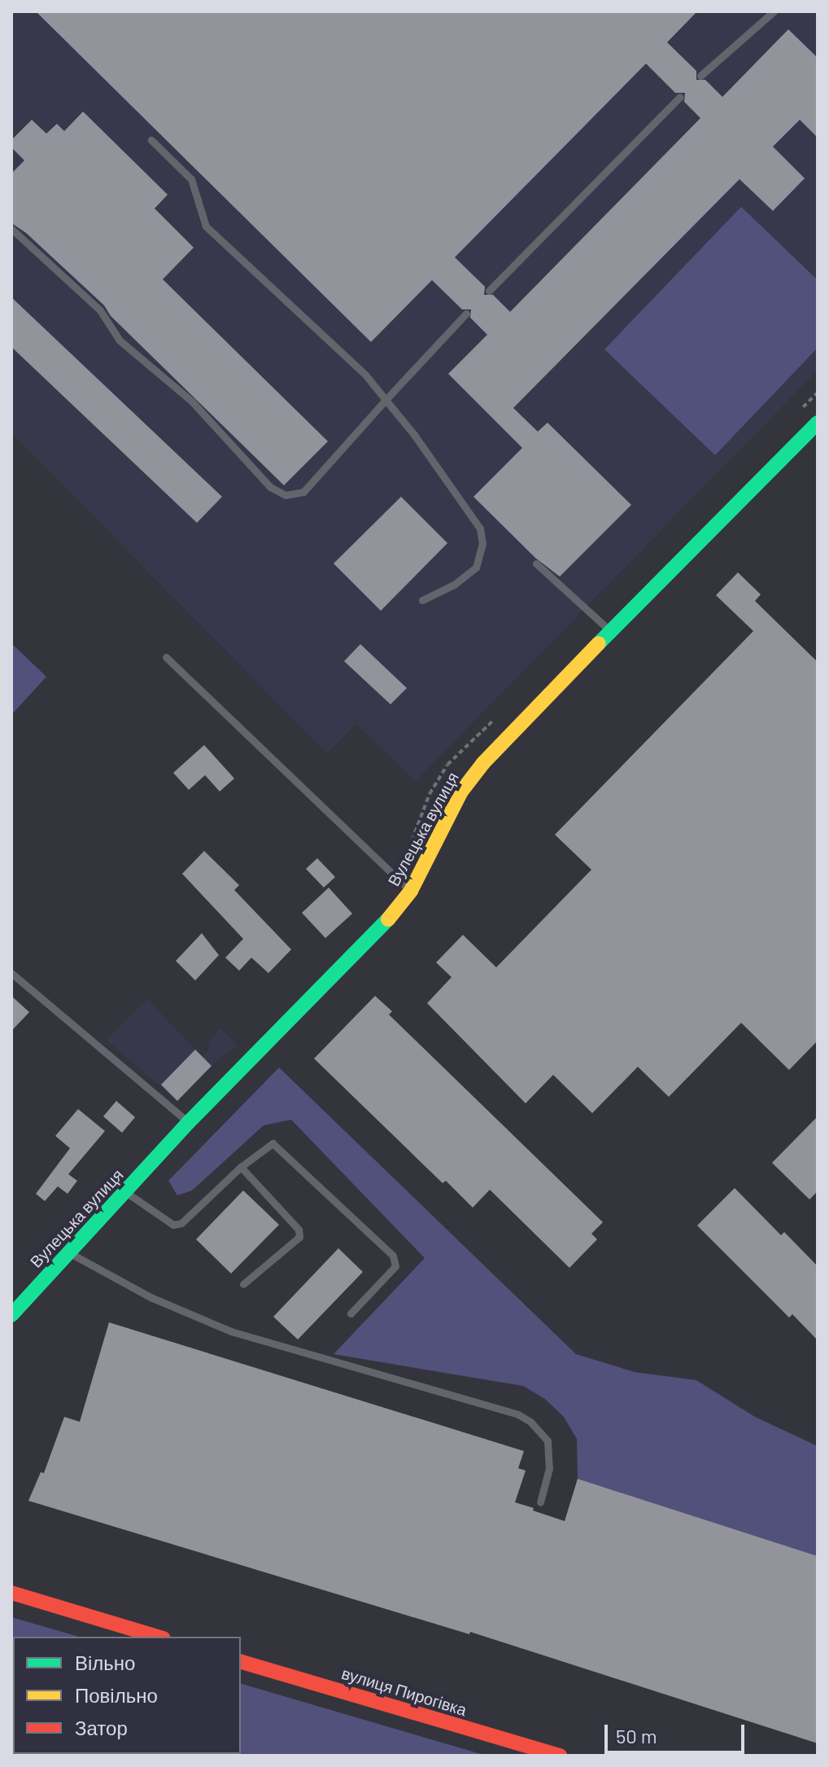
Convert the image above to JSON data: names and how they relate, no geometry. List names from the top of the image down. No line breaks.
{"streets":{"street":["Вулецька вулиця","вулиця Пирогівка"]},"legend":["Вільно","Повільно","Затор"],"scale_bar":"50 m"}
